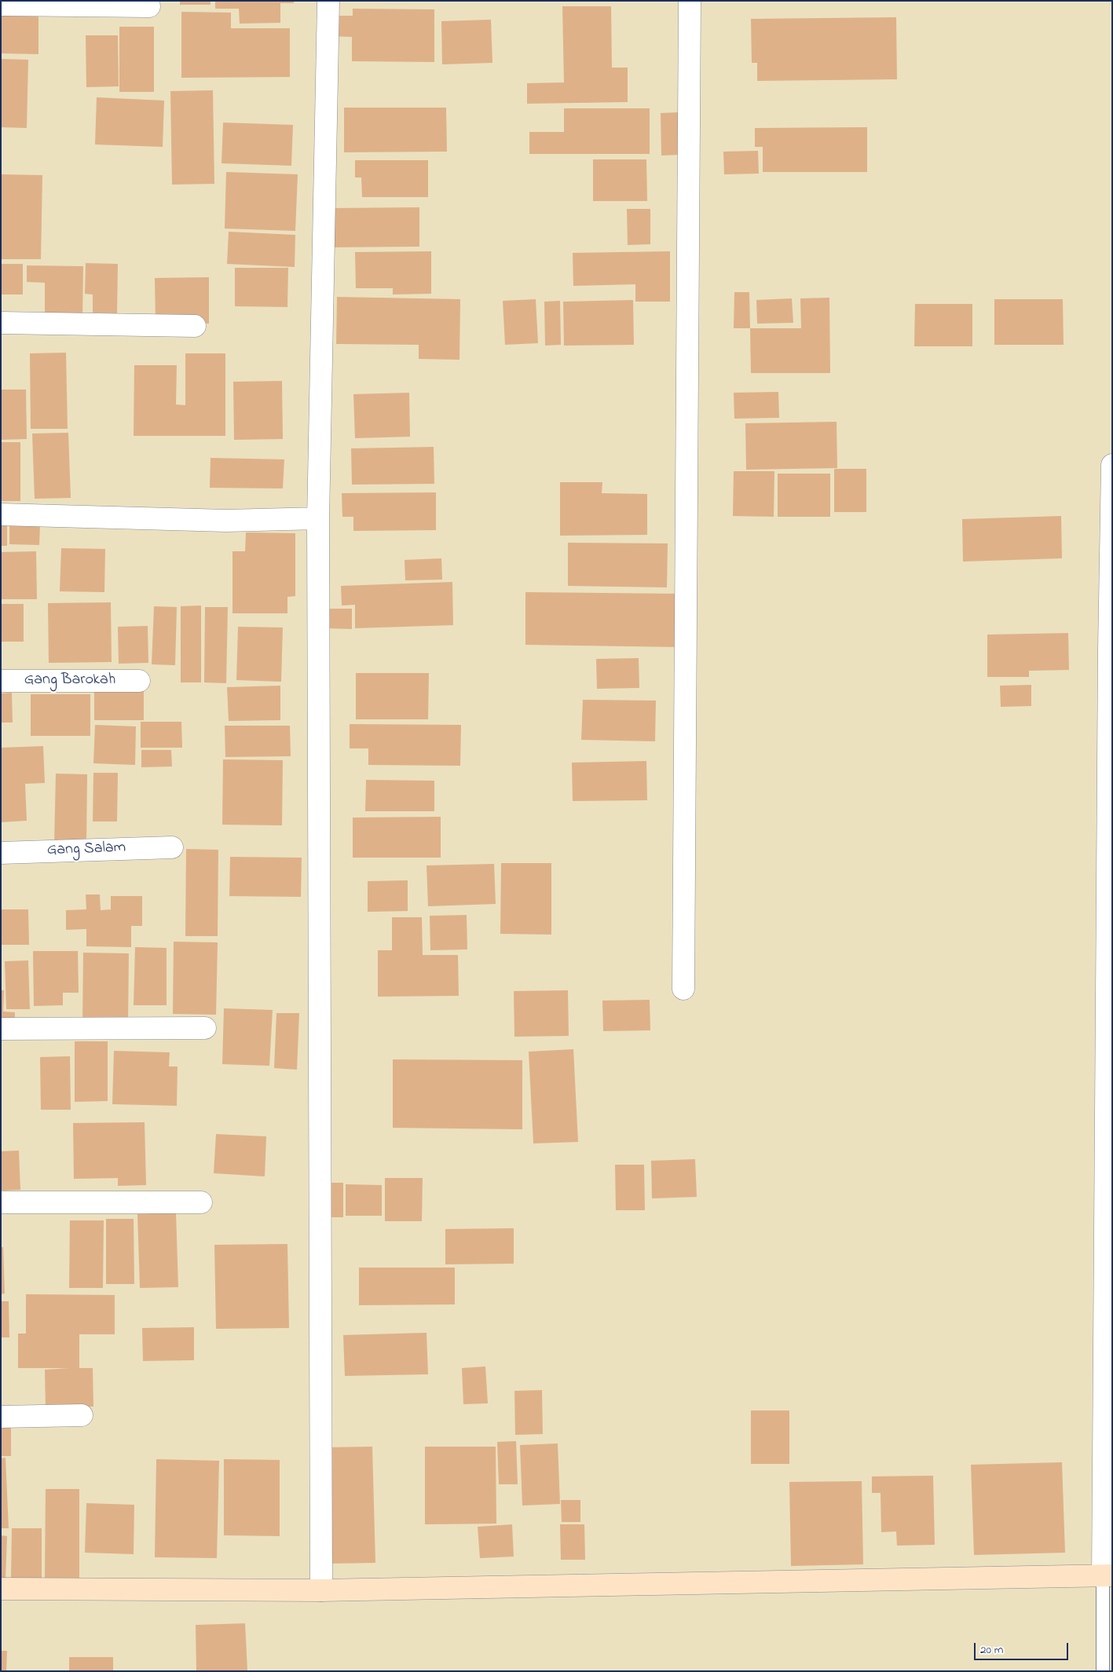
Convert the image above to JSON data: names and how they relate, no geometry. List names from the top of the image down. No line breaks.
{"streets":{"street":["Gang Barokah","Gang Salam"]},"scale_bar":"20 m"}
